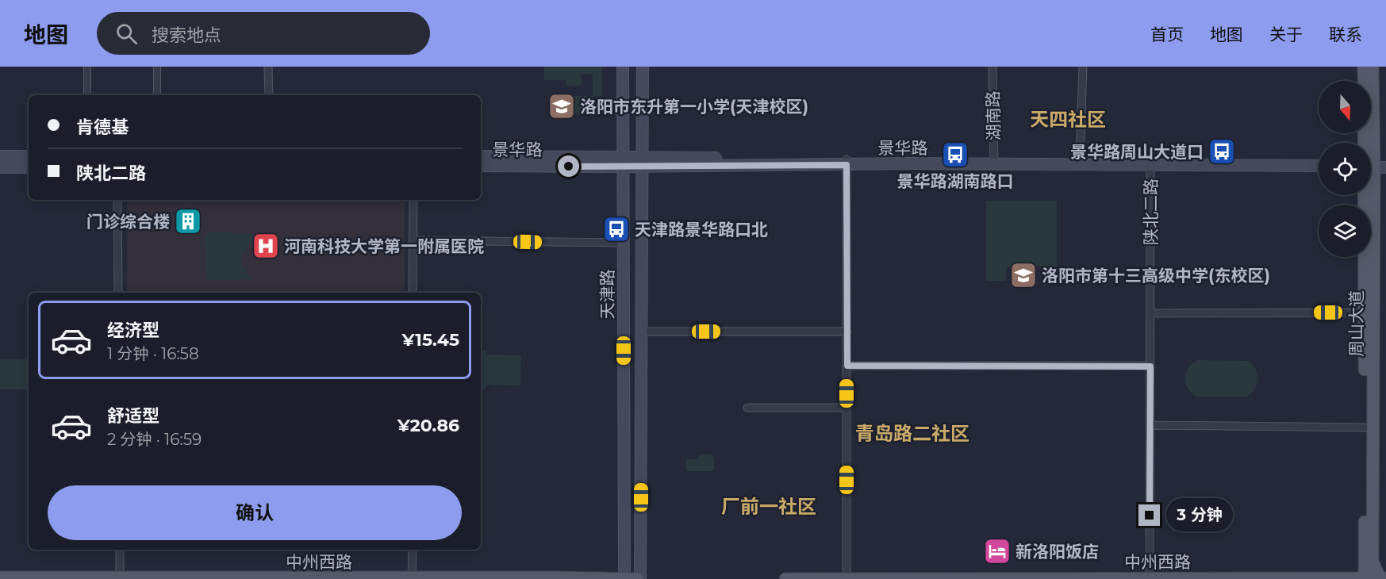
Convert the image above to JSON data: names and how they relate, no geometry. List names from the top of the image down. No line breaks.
{"streets":{"main road":["景华路","天津路","周山大道","中州西路"],"street":["湖南路","陕北二路"]},"crossings":[["湖南路","景华路"],["景华路","陕北二路"],["景华路","天津路"],["陕北二路","中州西路"],["天津路","中州西路"],["周山大道","中州西路"]],"districts":["天四社区","青岛路二社区","厂前一社区"],"places":{"school or university":["洛阳市东升第一小学(天津校区)","洛阳市第十三高级中学(东校区)"],"bus stop":["景华路周山大道口","景华路湖南路口","天津路景华路口北"],"building":["门诊综合楼"],"hospital":["河南科技大学第一附属医院"],"hotel":["新洛阳饭店"]},"north":"bottom","page":{"header":"地图","search":"搜索地点","nav":["首页","地图","关于","联系"],"banner":["肯德基","陕北二路"],"list":[{"name":"经济型","note":"1 分钟 · 16:58","value":"¥15.45"},{"name":"舒适型","note":"2 分钟 · 16:59","value":"¥20.86"}],"buttons":"确认","bubble":"3 分钟"}}
